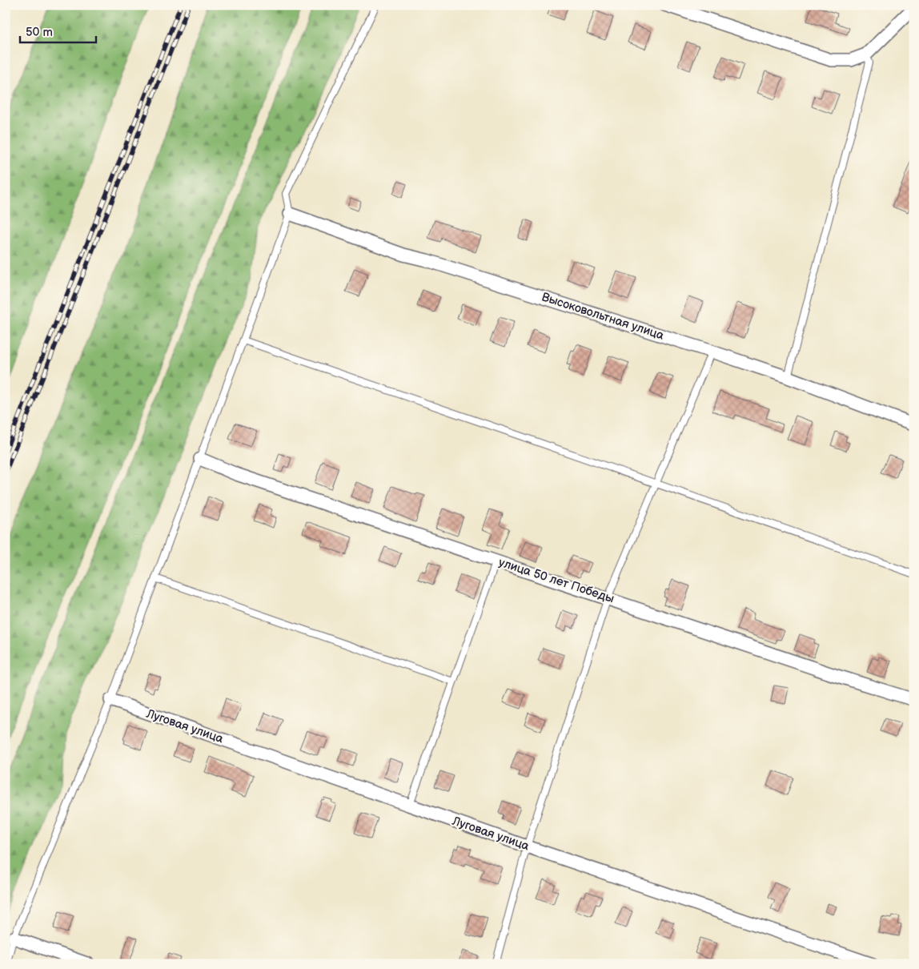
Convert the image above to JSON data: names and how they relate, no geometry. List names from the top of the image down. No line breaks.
{"streets":{"street":["Высоковольтная улица","улица 50 лет Победы","Луговая улица"]},"scale_bar":"50 m"}
